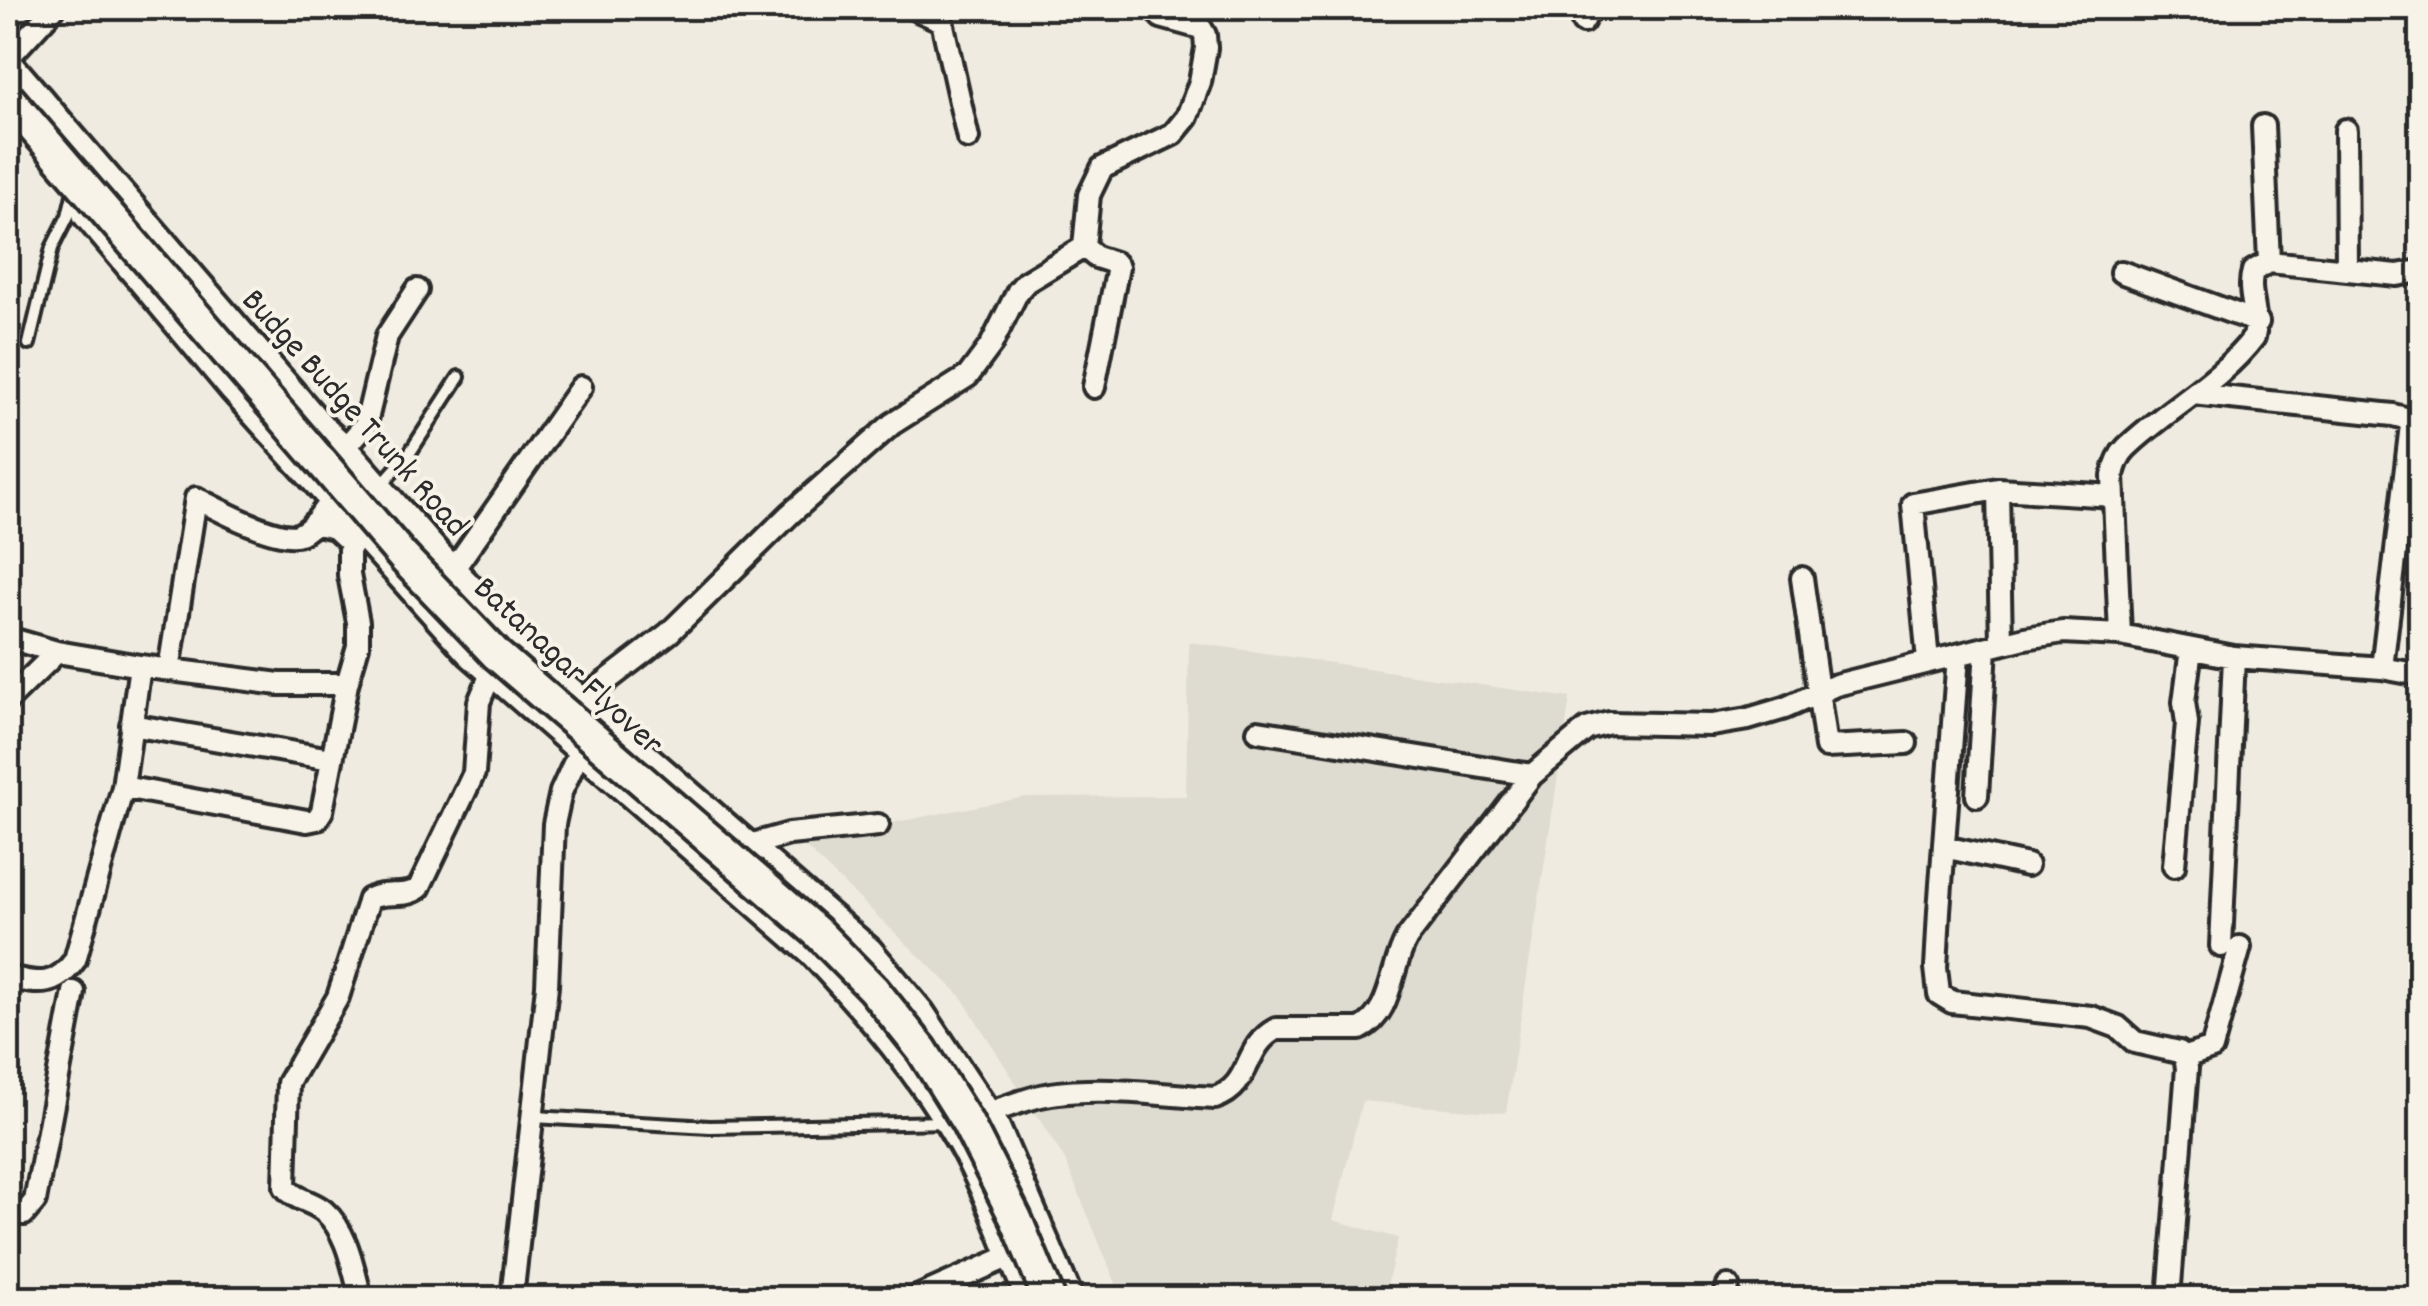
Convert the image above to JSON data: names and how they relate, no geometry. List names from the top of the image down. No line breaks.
{"streets":{"street":["Budge Budge Trunk Road","Batanagar Flyover"]}}
